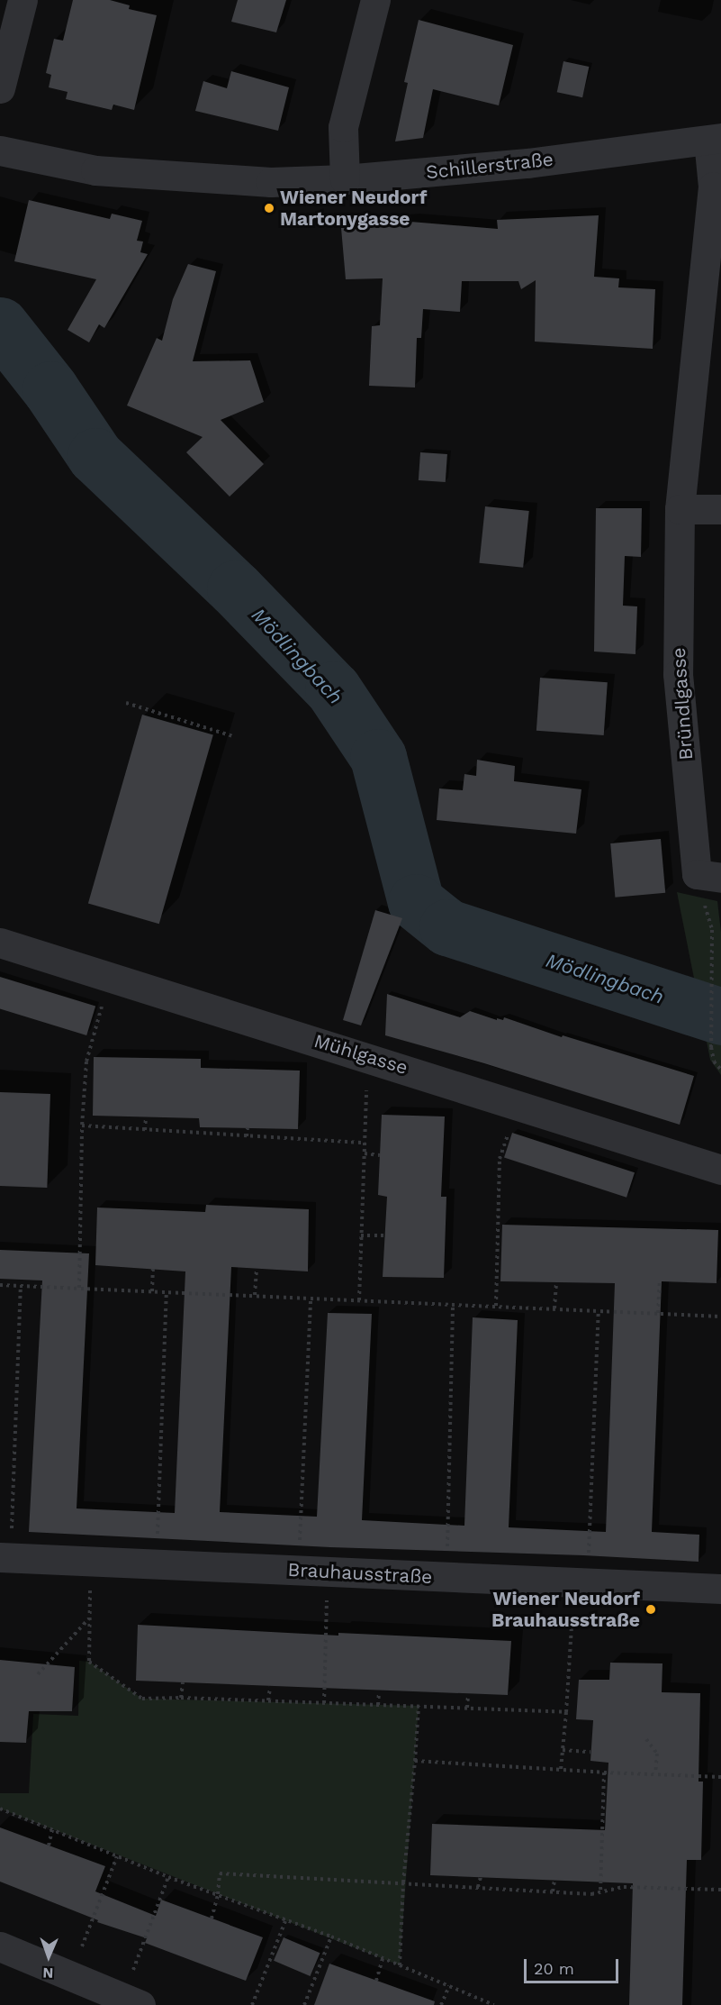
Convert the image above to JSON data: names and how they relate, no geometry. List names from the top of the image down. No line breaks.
{"streets":{"street":["Schillerstraße","Bründlgasse","Mühlgasse","Brauhausstraße"]},"crossings":[["Schillerstraße","Bründlgasse"]],"water":["Mödlingbach"],"places":["Wiener Neudorf Martonygasse","Wiener Neudorf Brauhausstraße"],"scale_bar":"20 m","north":"bottom"}
